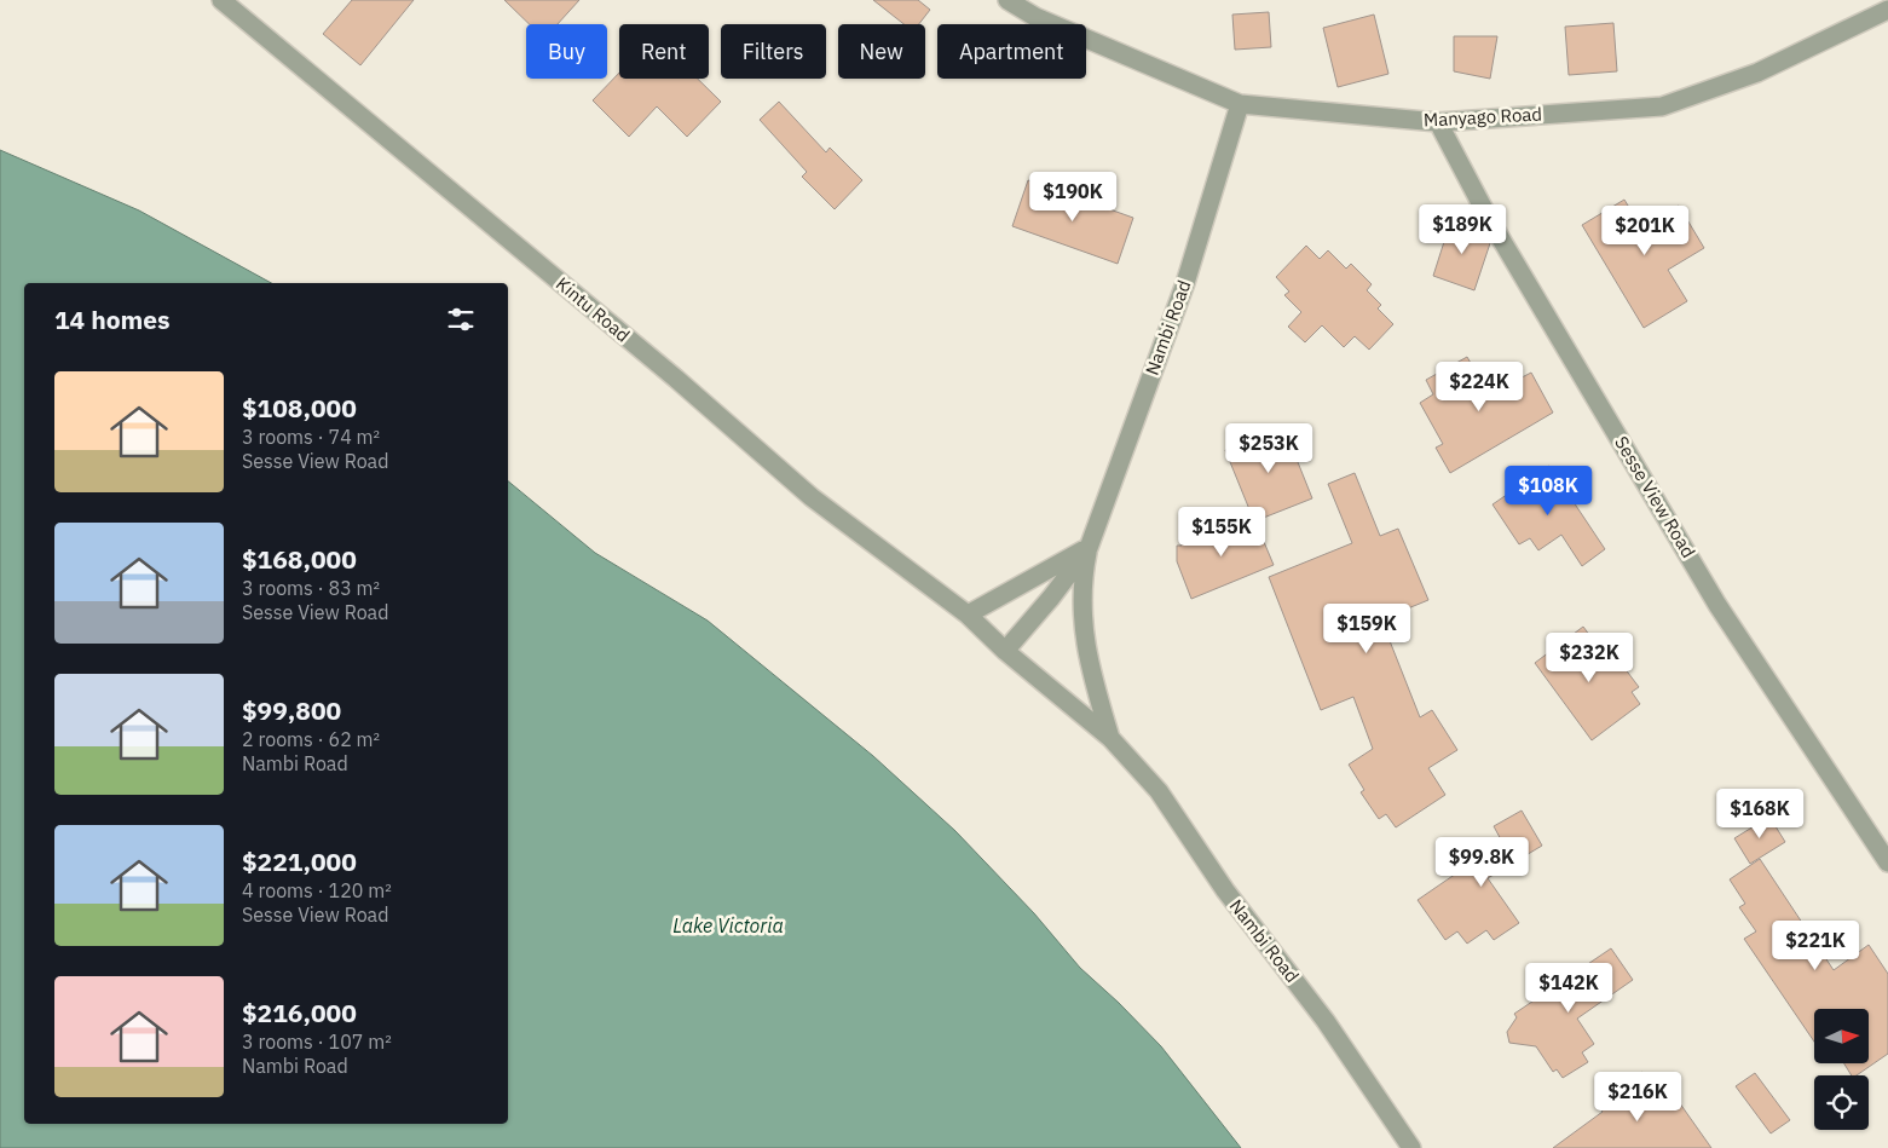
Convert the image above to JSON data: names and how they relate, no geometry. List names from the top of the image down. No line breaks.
{"streets":{"street":["Manyago Road","Kintu Road","Nambi Road","Sesse View Road"]},"crossings":[["Manyago Road","Nambi Road"],["Manyago Road","Sesse View Road"],["Kintu Road","Nambi Road"]],"water":["Lake Victoria"],"north":"right","page":{"chip":["Buy","Rent","Filters","New","Apartment"],"price":["$190K","$189K","$201K","$224K","$253K","$108K","$155K","$159K","$232K","$168K","$99.8K","$221K","$142K","$216K"],"heading":"14 homes","list":[{"name":"$108,000","note":"3 rooms · 74 m² · Sesse View Road"},{"name":"$168,000","note":"3 rooms · 83 m² · Sesse View Road"},{"name":"$99,800","note":"2 rooms · 62 m² · Nambi Road"},{"name":"$221,000","note":"4 rooms · 120 m² · Sesse View Road"},{"name":"$216,000","note":"3 rooms · 107 m² · Nambi Road"}]}}
